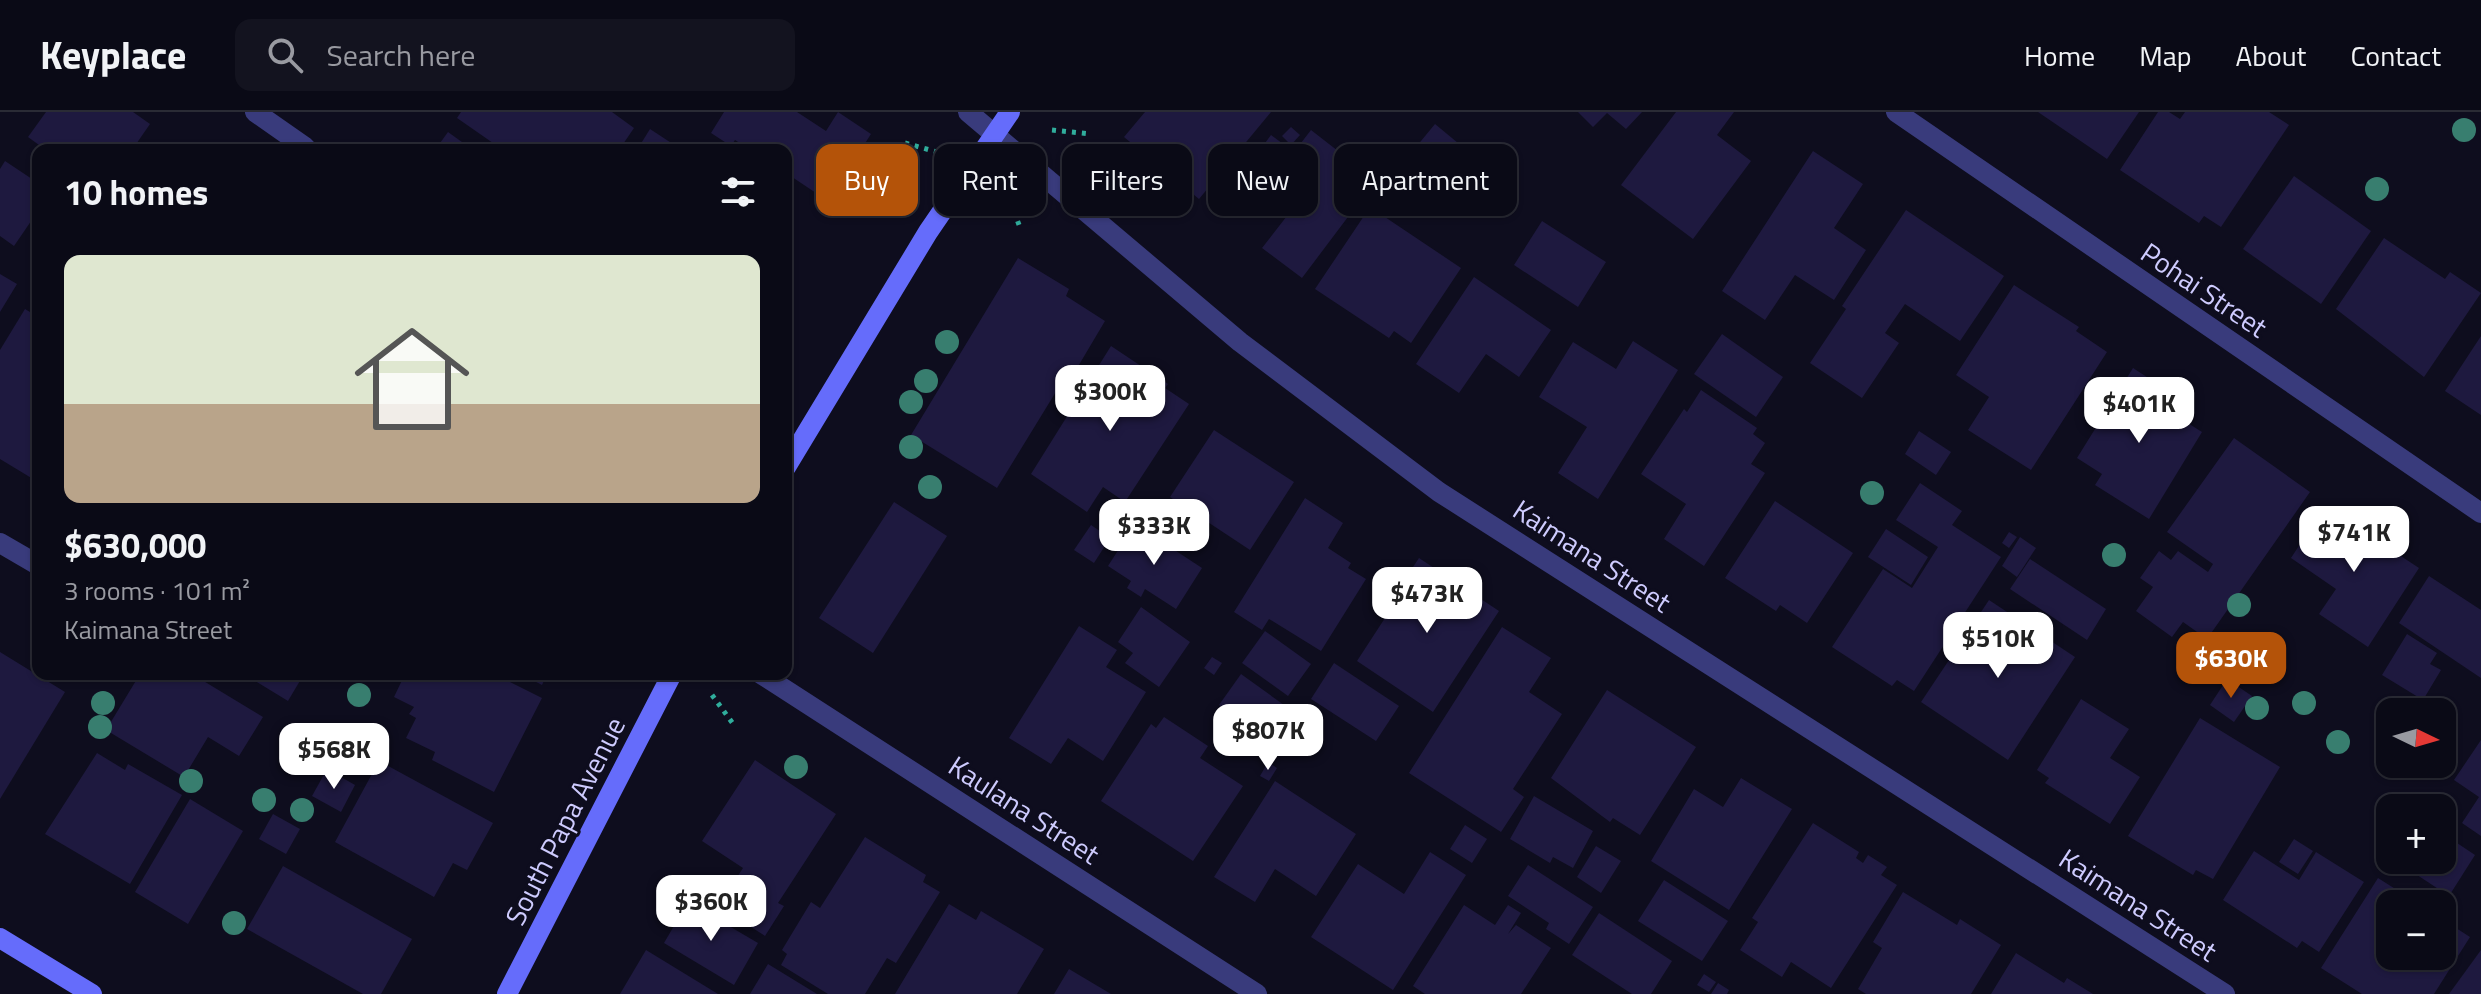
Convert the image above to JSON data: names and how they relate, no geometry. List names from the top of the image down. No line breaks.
{"streets":{"street":["Pohai Street","Kaimana Street","Kaulana Street","South Papa Avenue"]},"north":"right","page":{"header":"Keyplace","search":"Search here","nav":["Home","Map","About","Contact"],"chip":["Buy","Rent","Filters","New","Apartment"],"heading":"10 homes","list":[{"name":"$630,000","note":"3 rooms · 101 m² · Kaimana Street"}],"price":["$300K","$401K","$333K","$741K","$473K","$510K","$630K","$807K","$568K","$360K"],"map_buttons":["+","−"]}}
